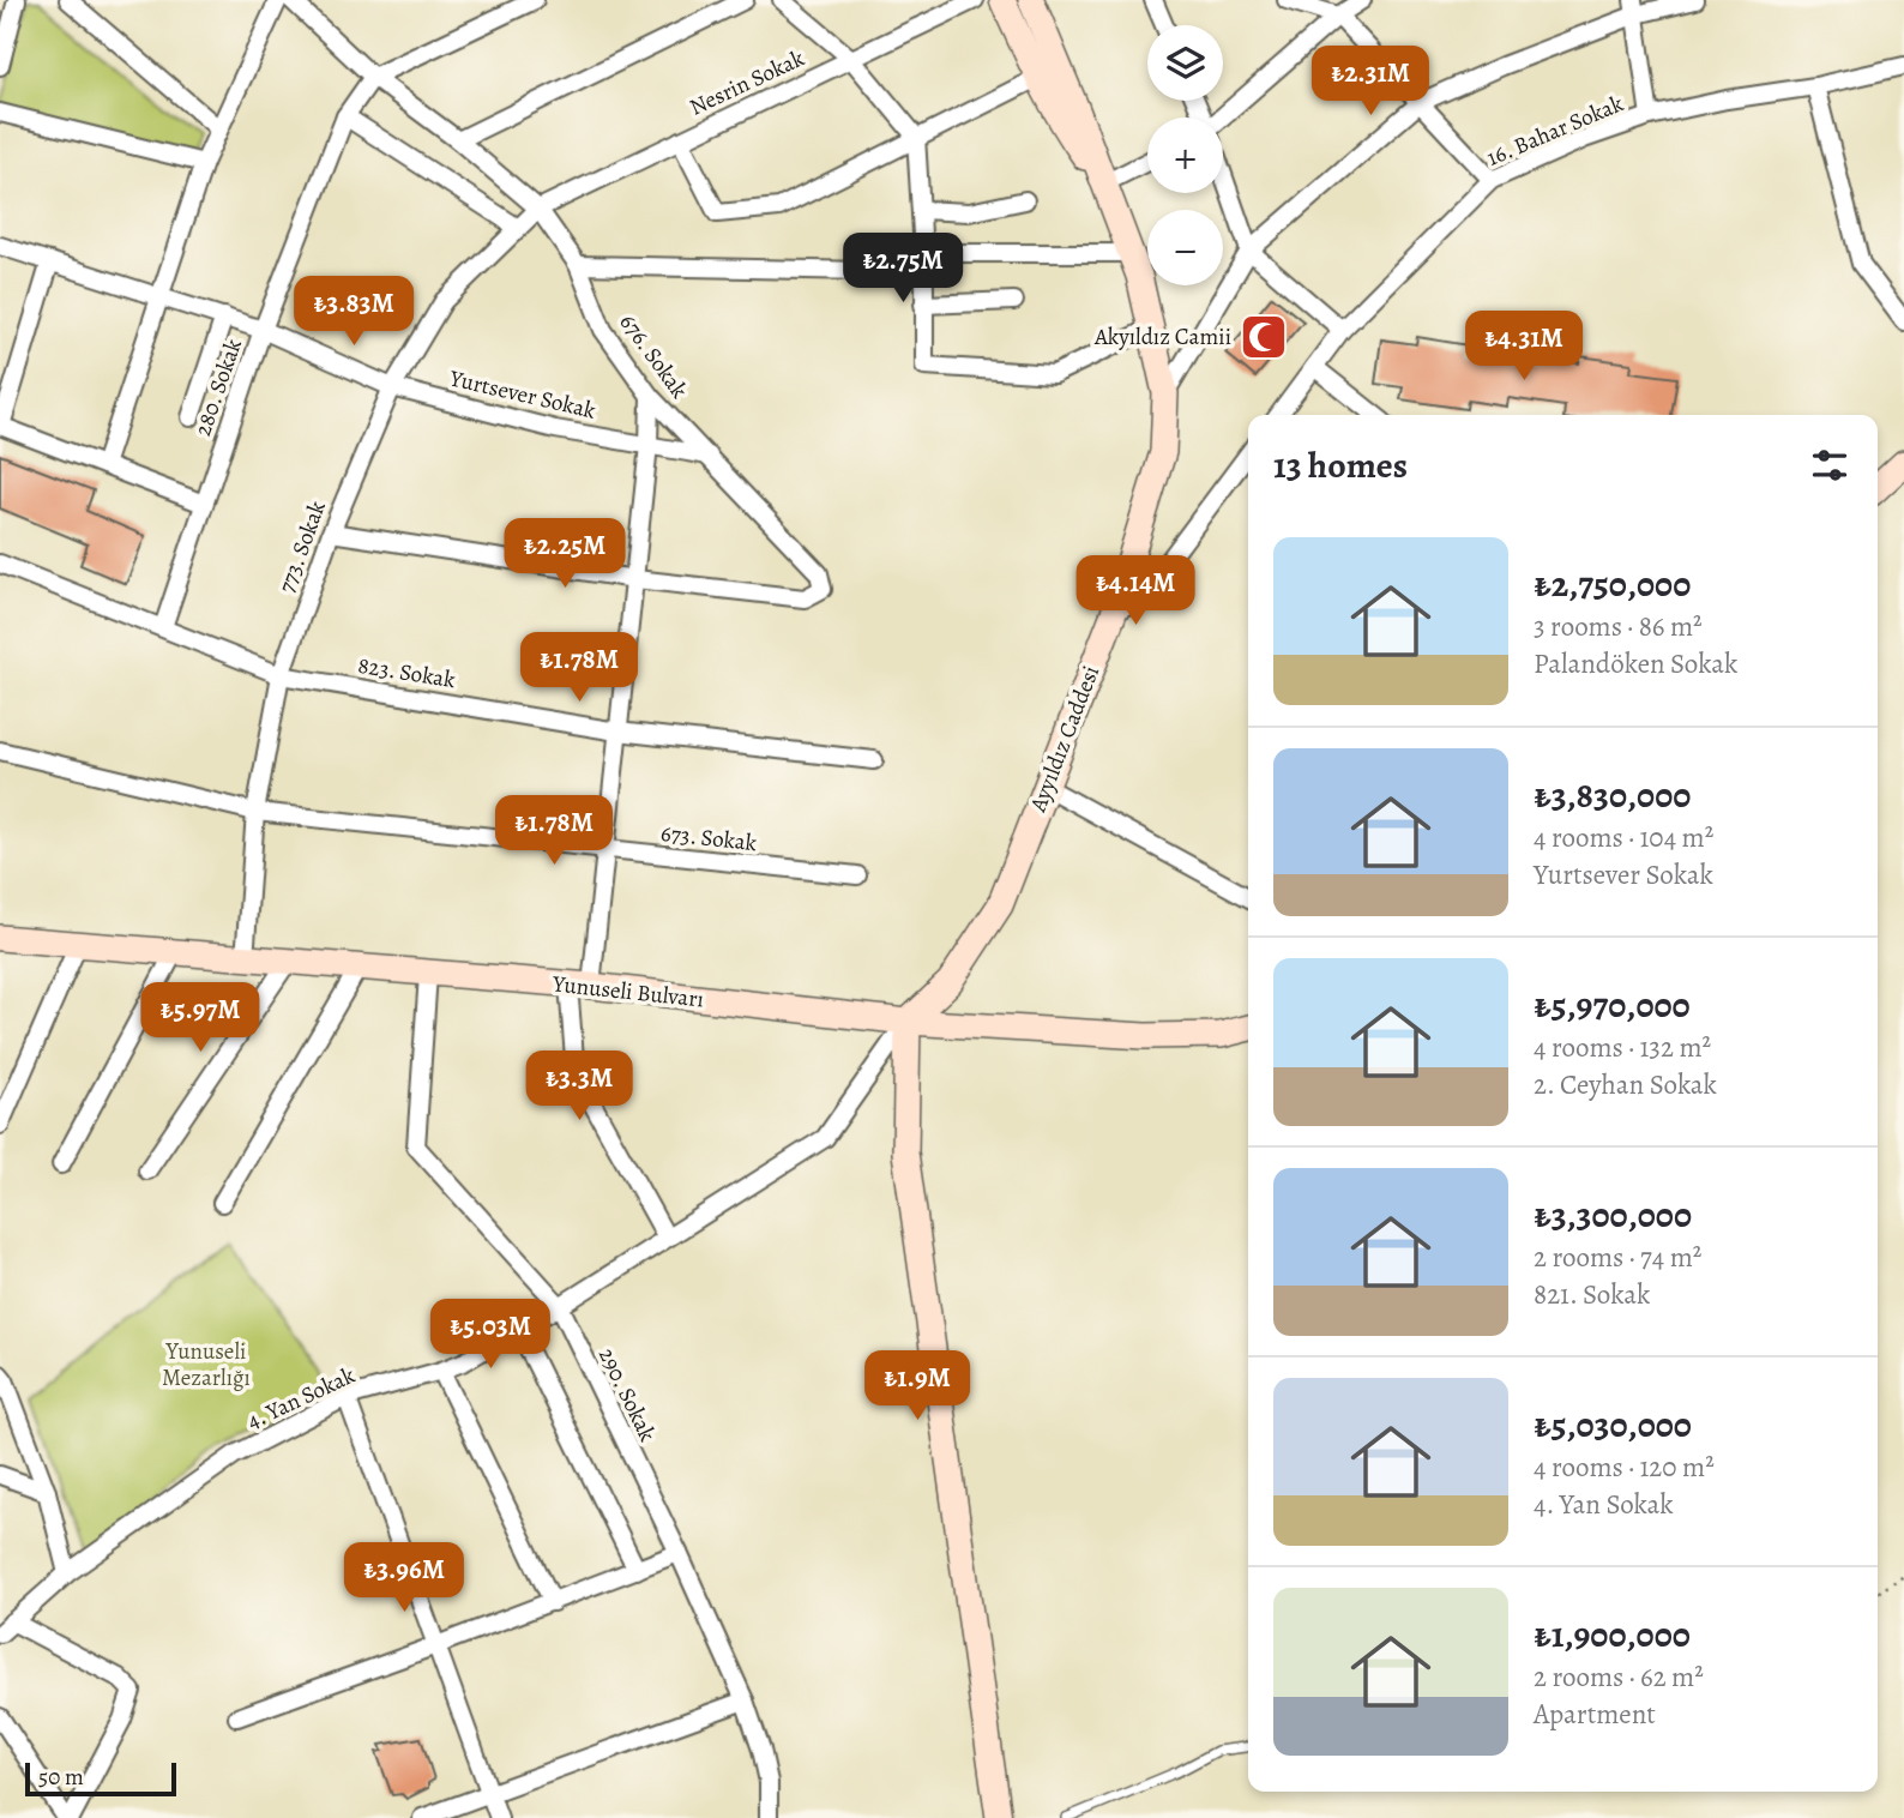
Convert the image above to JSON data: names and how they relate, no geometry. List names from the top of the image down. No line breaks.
{"streets":{"main road":["Ayyıldız Caddesi","Yunuseli Bulvarı"],"street":["Nesrin Sokak","16. Bahar Sokak","676. Sokak","280. Sokak","Yurtsever Sokak","773. Sokak","823. Sokak","673. Sokak","290. Sokak","4. Yan Sokak"]},"crossings":[["Nesrin Sokak","676. Sokak"],["Nesrin Sokak","773. Sokak"],["676. Sokak","280. Sokak"],["676. Sokak","Yurtsever Sokak"],["676. Sokak","773. Sokak"],["280. Sokak","Yurtsever Sokak"],["280. Sokak","823. Sokak"],["Yurtsever Sokak","773. Sokak"],["773. Sokak","823. Sokak"],["773. Sokak","673. Sokak"],["773. Sokak","Yunuseli Bulvarı"],["Ayyıldız Caddesi","Yunuseli Bulvarı"],["Ayyıldız Caddesi","4. Yan Sokak"],["Yunuseli Bulvarı","290. Sokak"],["Yunuseli Bulvarı","4. Yan Sokak"],["290. Sokak","4. Yan Sokak"]],"parks":["Yunuseli Mezarlığı"],"places":{"mosque":["Akyıldız Camii"]},"scale_bar":"50 m","page":{"map_buttons":["+","−"],"price":["₺2.31M","₺2.75M","₺3.83M","₺4.31M","₺2.25M","₺4.14M","₺1.78M","₺1.78M","₺5.97M","₺3.3M","₺5.03M","₺1.9M","₺3.96M"],"heading":"13 homes","list":[{"name":"₺2,750,000","note":"3 rooms · 86 m² · Palandöken Sokak"},{"name":"₺3,830,000","note":"4 rooms · 104 m² · Yurtsever Sokak"},{"name":"₺5,970,000","note":"4 rooms · 132 m² · 2. Ceyhan Sokak"},{"name":"₺3,300,000","note":"2 rooms · 74 m² · 821. Sokak"},{"name":"₺5,030,000","note":"4 rooms · 120 m² · 4. Yan Sokak"},{"name":"₺1,900,000","note":"2 rooms · 62 m² · Apartment"}],"scale":"50 m"}}
